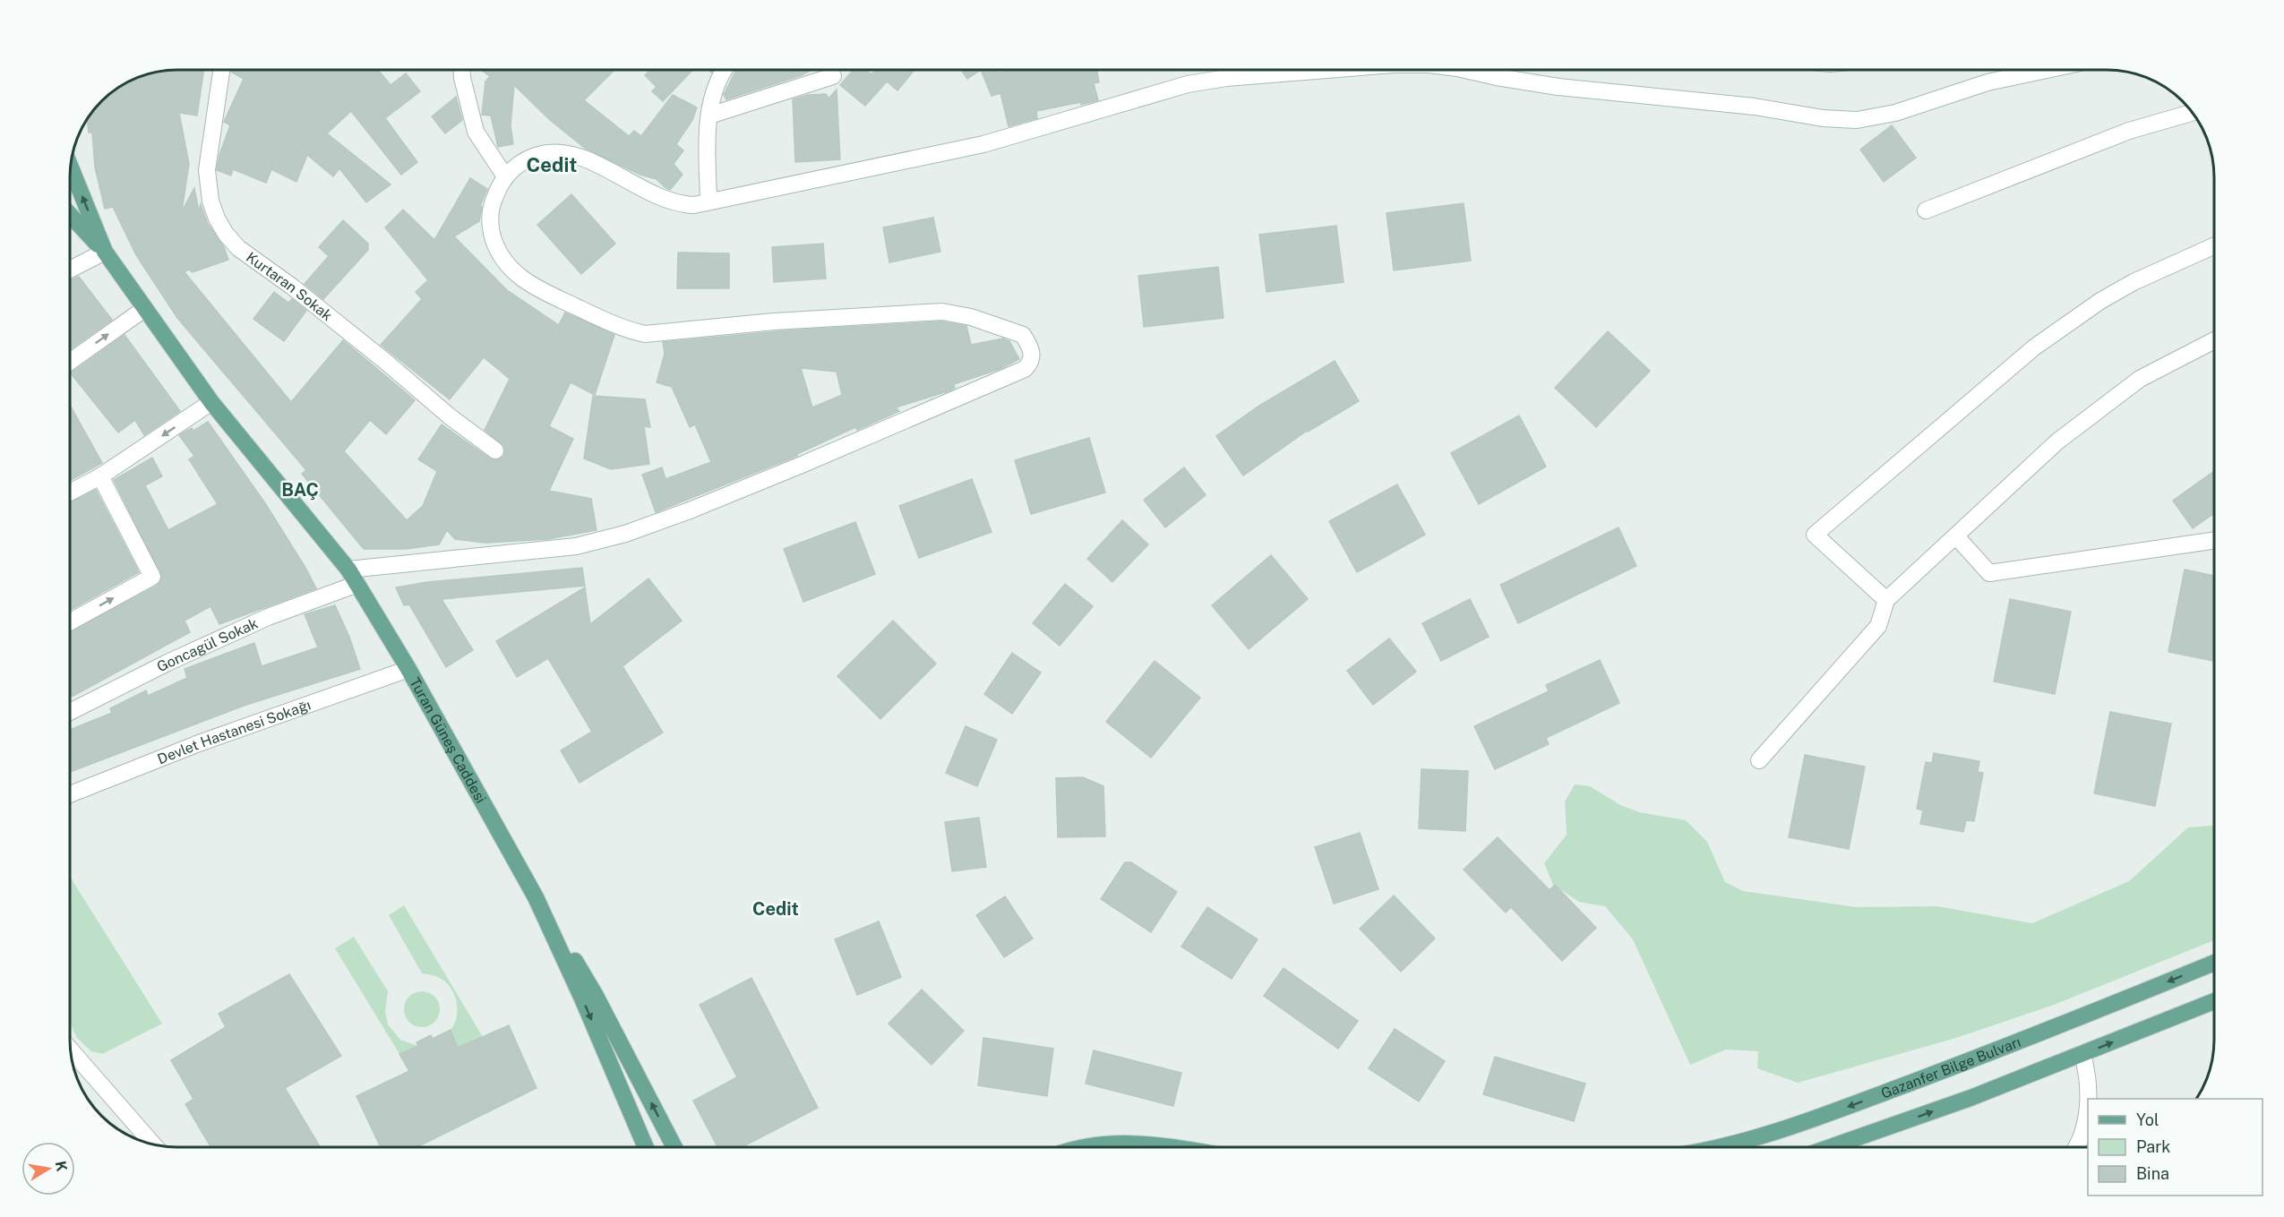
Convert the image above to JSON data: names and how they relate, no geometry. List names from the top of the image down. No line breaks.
{"streets":{"main road":["Turan Güneş Caddesi","Gazanfer Bilge Bulvarı"],"street":["Kurtaran Sokak","Goncagül Sokak","Devlet Hastanesi Sokağı"]},"crossings":[["Goncagül Sokak","Turan Güneş Caddesi"],["Devlet Hastanesi Sokağı","Turan Güneş Caddesi"]],"districts":["Cedit","BAÇ","Cedit"],"legend":["Yol","Park","Bina"],"north":"right"}
